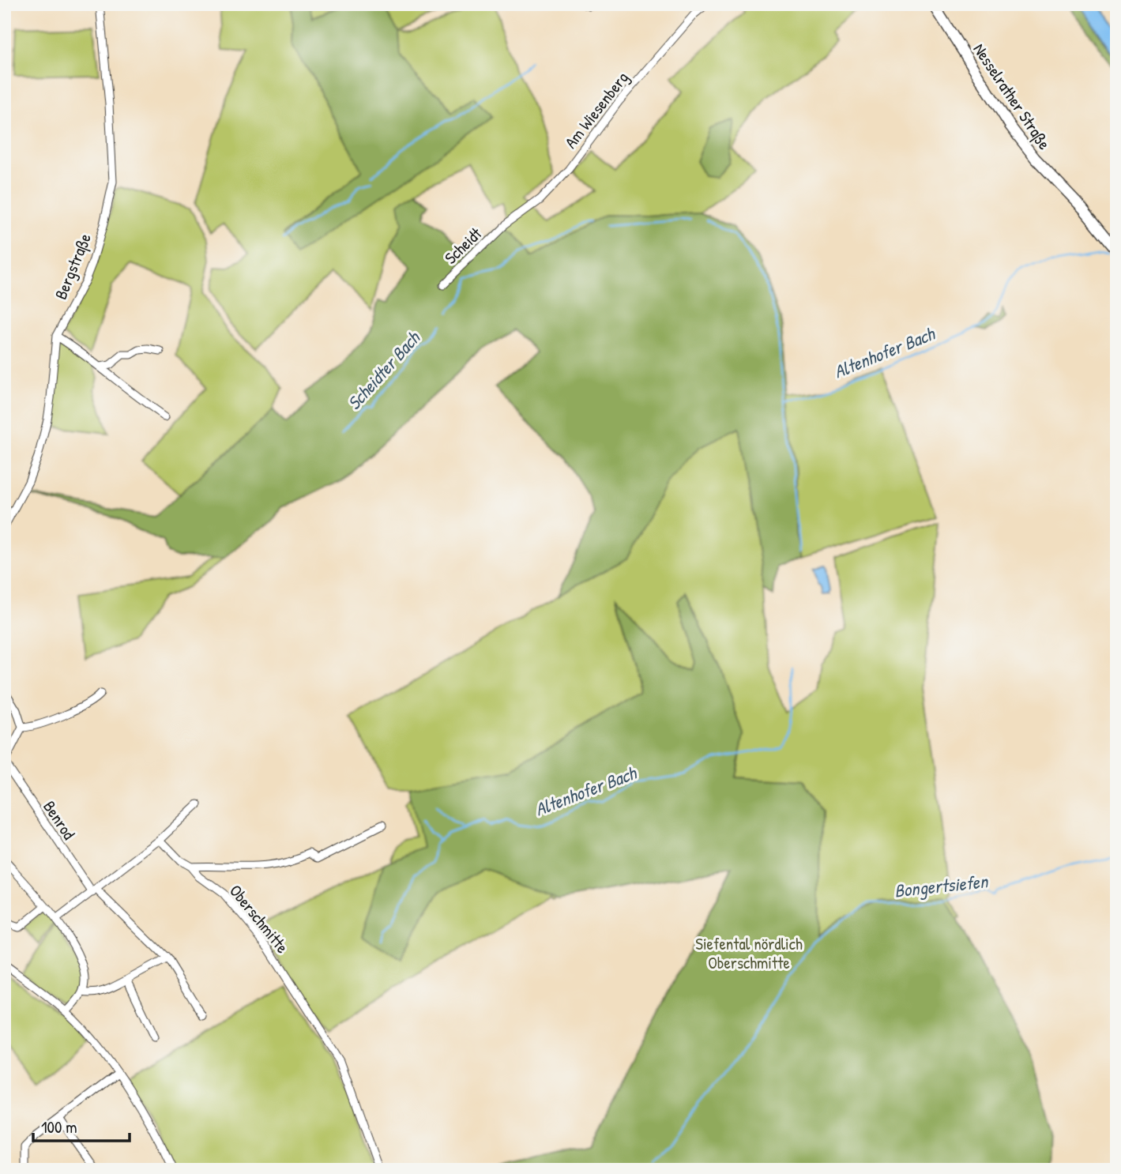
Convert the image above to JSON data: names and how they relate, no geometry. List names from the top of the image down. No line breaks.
{"streets":{"main road":["Nesselrather Straße"],"street":["Am Wiesenberg","Scheidt","Bergstraße","Benrod","Oberschmitte"]},"crossings":[["Am Wiesenberg","Scheidt"]],"water":["Altenhofer Bach","Scheidter Bach","Bongertsiefen"],"parks":["Siefental nördlich Oberschmitte"],"scale_bar":"100 m"}
